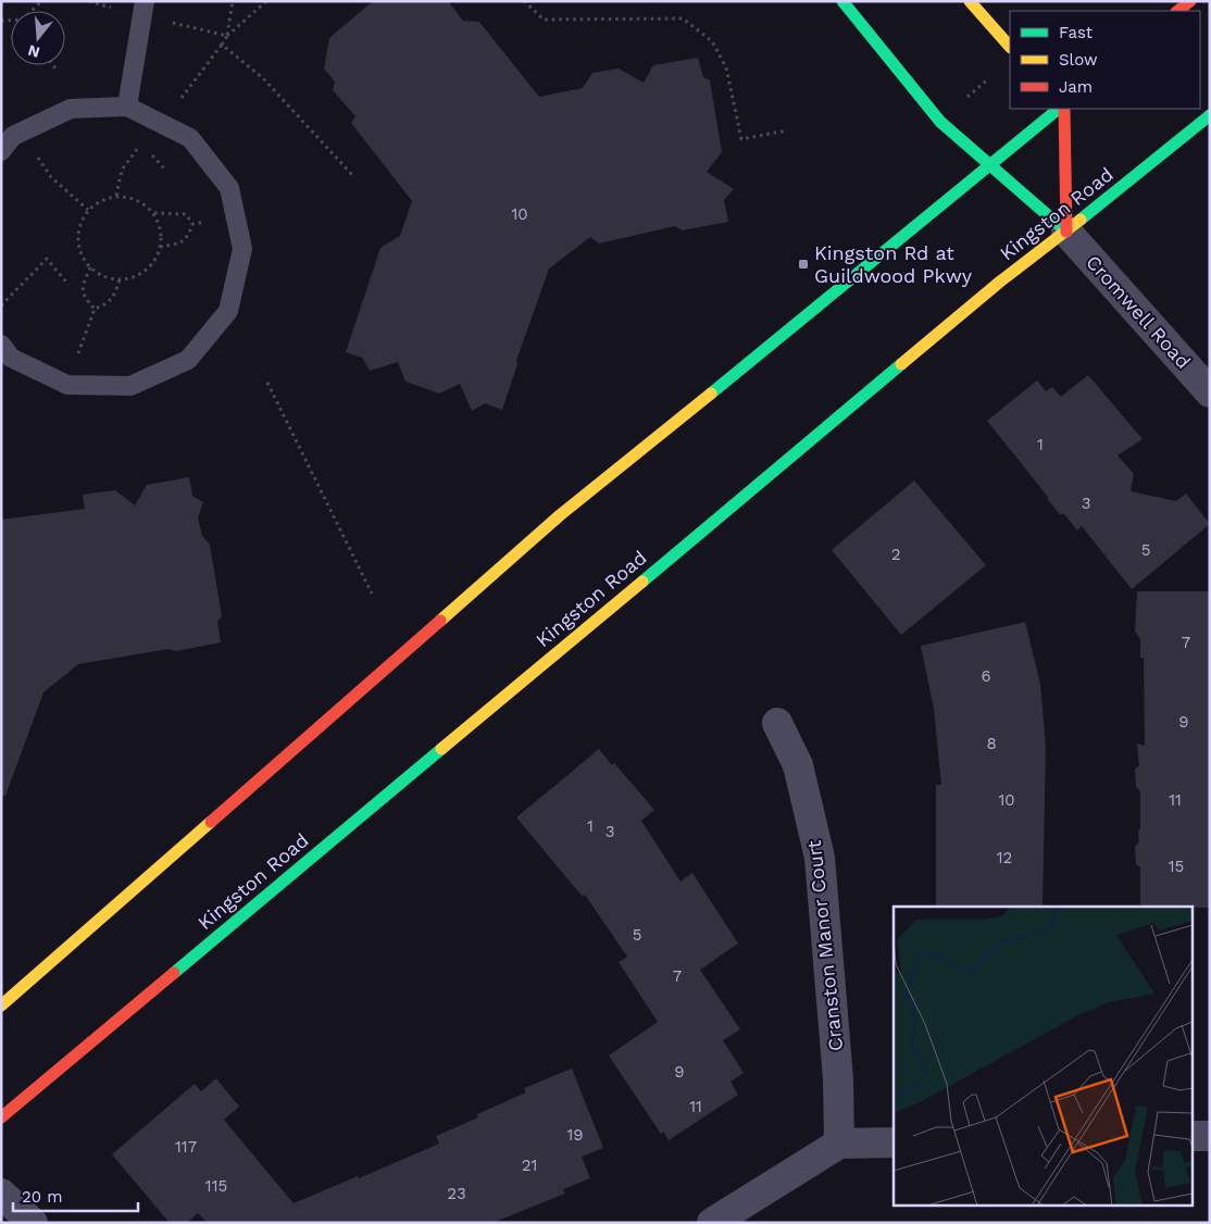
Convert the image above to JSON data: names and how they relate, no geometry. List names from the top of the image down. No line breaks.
{"streets":{"main road":["Kingston Road"],"street":["Cromwell Road","Cranston Manor Court"]},"crossings":[["Kingston Road","Cromwell Road"]],"places":{"transit":["Kingston Rd at Guildwood Pkwy"]},"house_numbers":["10","1","3","5","2","7","6","9","8","10","11","1","3","12","15","5","7","9","11","19","117","21","115","23"],"legend":["Fast","Slow","Jam"],"scale_bar":"20 m","north":"bottom"}
